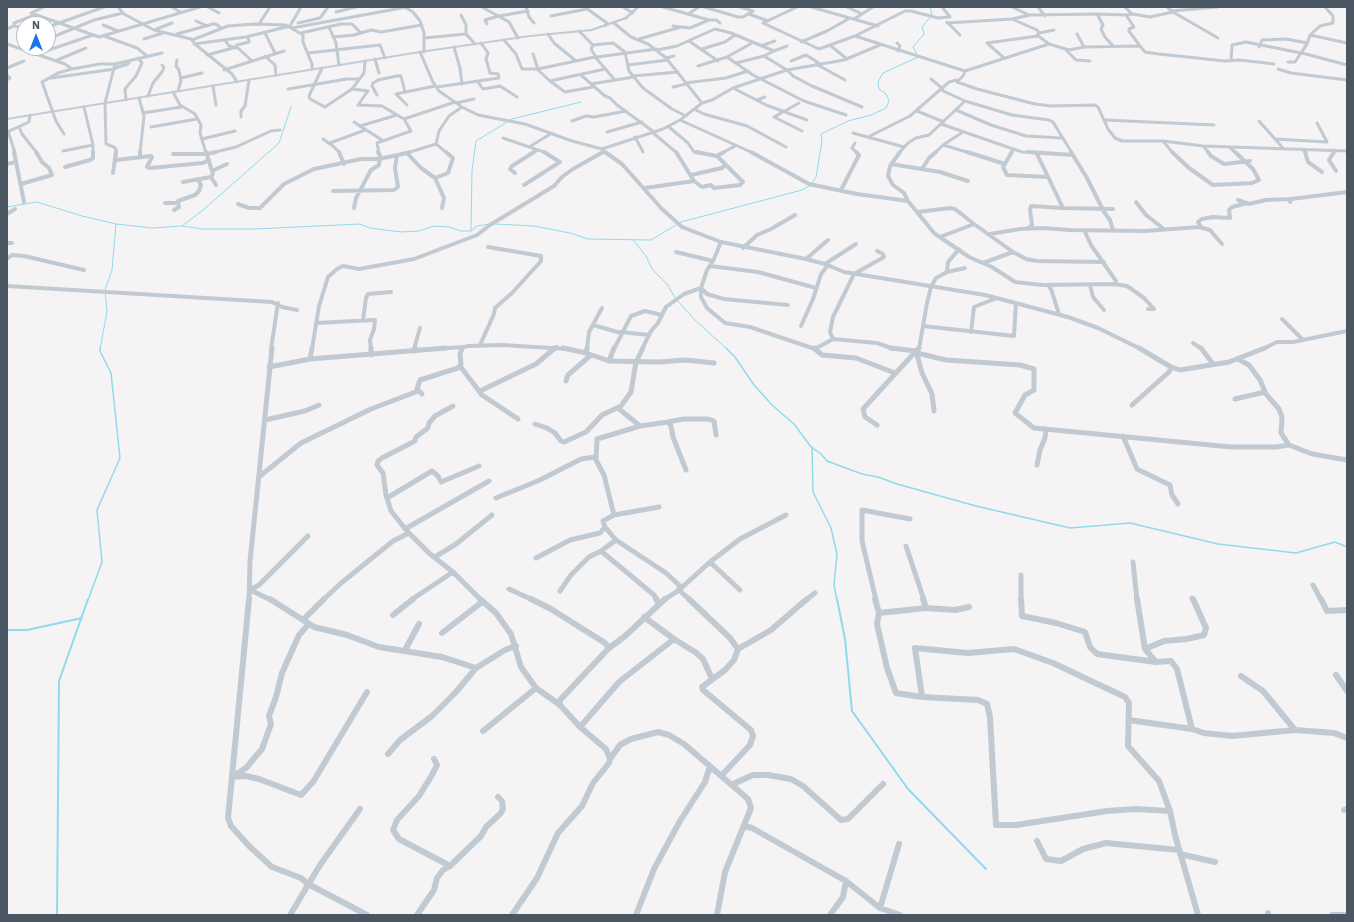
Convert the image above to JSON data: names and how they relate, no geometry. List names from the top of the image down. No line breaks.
{"north":"top"}
